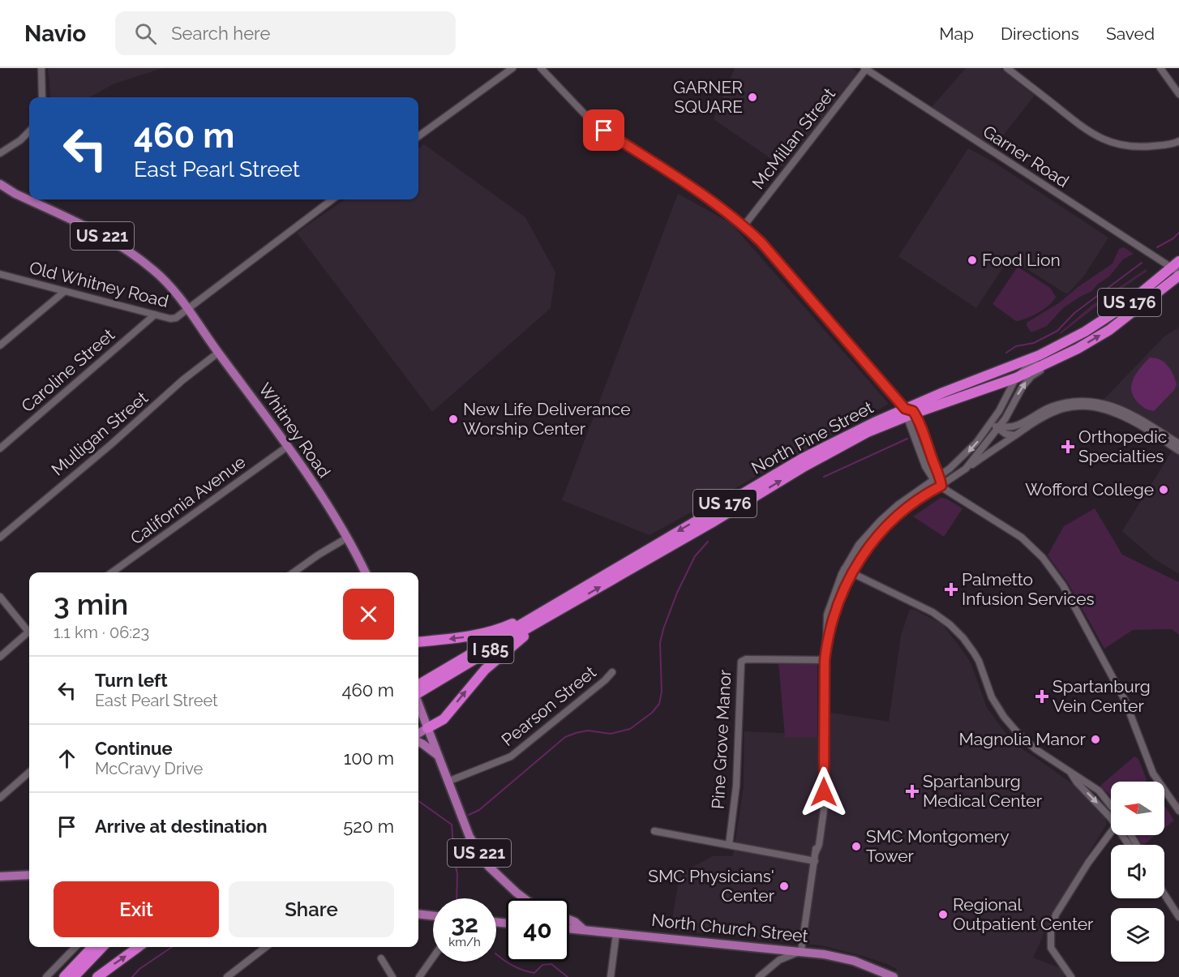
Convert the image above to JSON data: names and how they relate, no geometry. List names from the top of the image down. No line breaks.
{"streets":{"highway":["US 176","North Pine Street","I 585"],"main road":["US 221","Whitney Road","North Church Street"],"street":["McMillan Street","Garner Road","Old Whitney Road","Caroline Street","Mulligan Street","California Avenue","Pearson Street","Pine Grove Manor"]},"crossings":[["McMillan Street","Garner Road"],["Garner Road","North Pine Street"],["US 221","Old Whitney Road"],["US 221","Whitney Road"],["US 221","Pearson Street"],["Old Whitney Road","Caroline Street"],["Old Whitney Road","Whitney Road"],["Whitney Road","Mulligan Street"],["Whitney Road","California Avenue"]],"places":{"other":["GARNER SQUARE","Food Lion","New Life Deliverance Worship Center","Wofford College","Magnolia Manor","SMC Montgomery Tower","SMC Physicians' Center","Regional Outpatient Center"],"health":["Orthopedic Specialties","Palmetto Infusion Services","Spartanburg Vein Center","Spartanburg Medical Center"]},"north":"left","page":{"header":"Navio","search":"Search here","nav":["Map","Directions","Saved"],"turn":["460 m","East Pearl Street"],"heading":["3 min","1.1 km · 06:23"],"list":[{"name":"Turn left","note":"East Pearl Street","value":"460 m"},{"name":"Continue","note":"McCravy Drive","value":"100 m"},{"name":"Arrive at destination","value":"520 m"}],"buttons":["Exit","Share"],"speed":"32 km/h","limit":"40"}}
